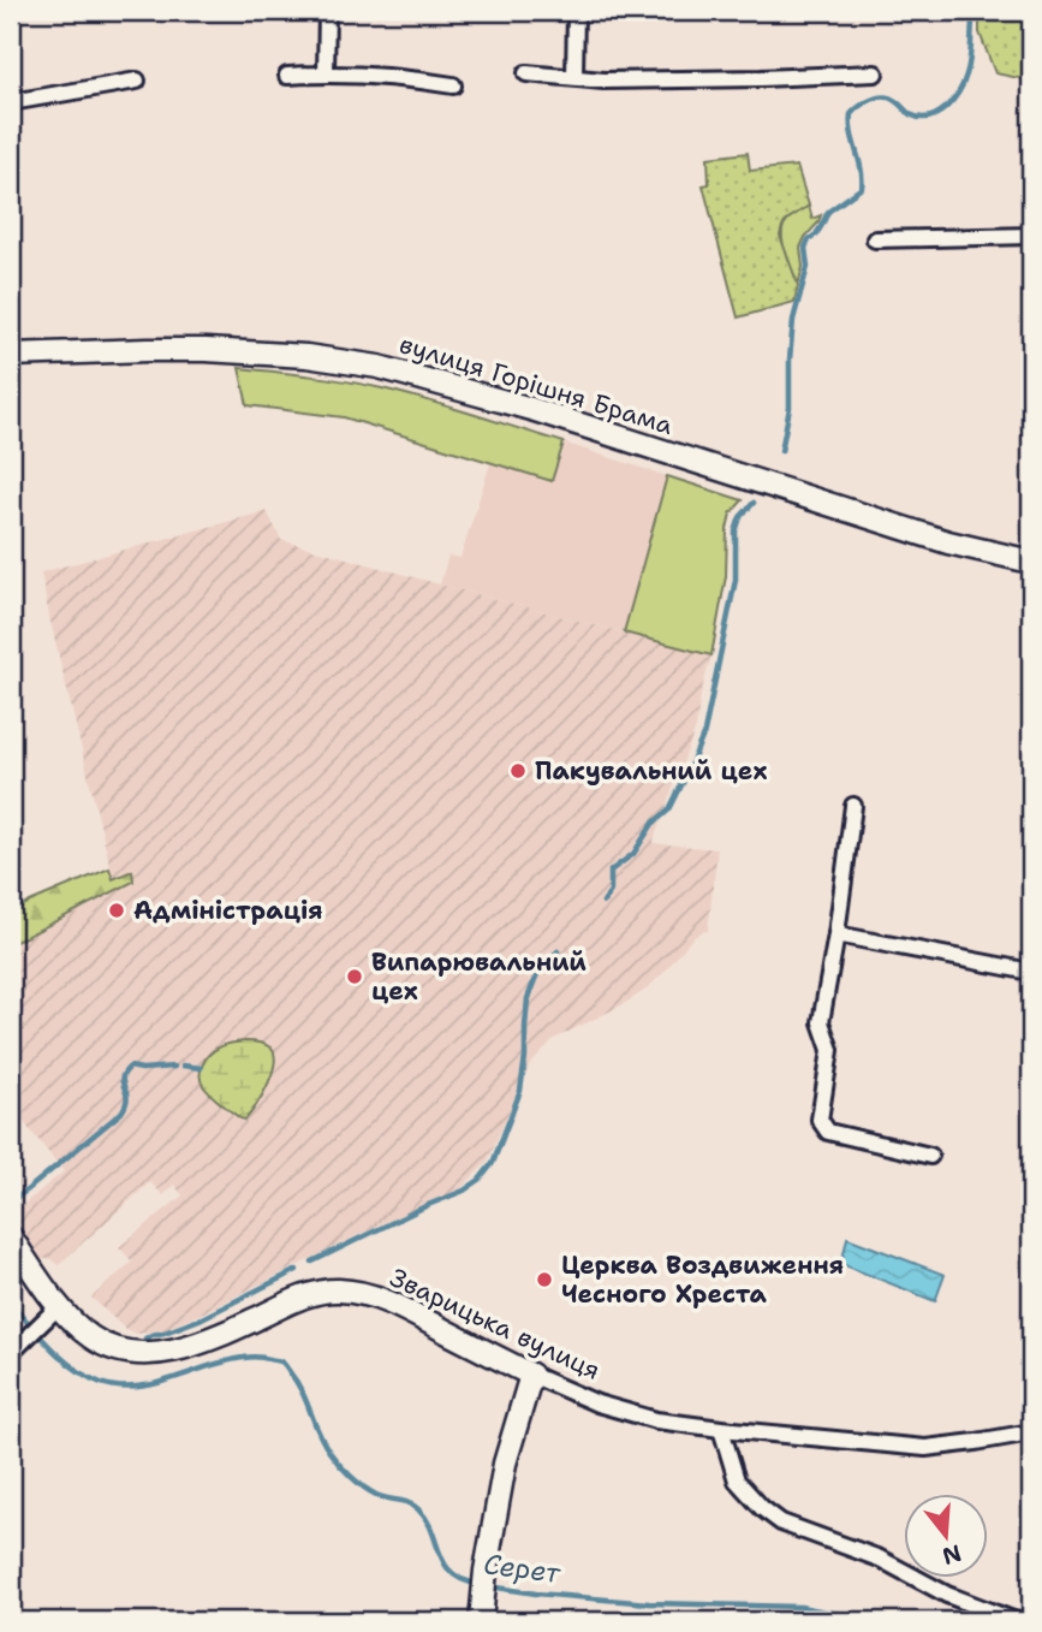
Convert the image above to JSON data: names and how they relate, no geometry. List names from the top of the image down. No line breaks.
{"streets":{"street":["вулиця Горішня Брама","Зварицька вулиця"]},"water":["Серет"],"places":["Пакувальний цех","Адміністрація","Випарювальний цех","Церква Воздвиження Чесного Хреста"],"north":"bottom"}
